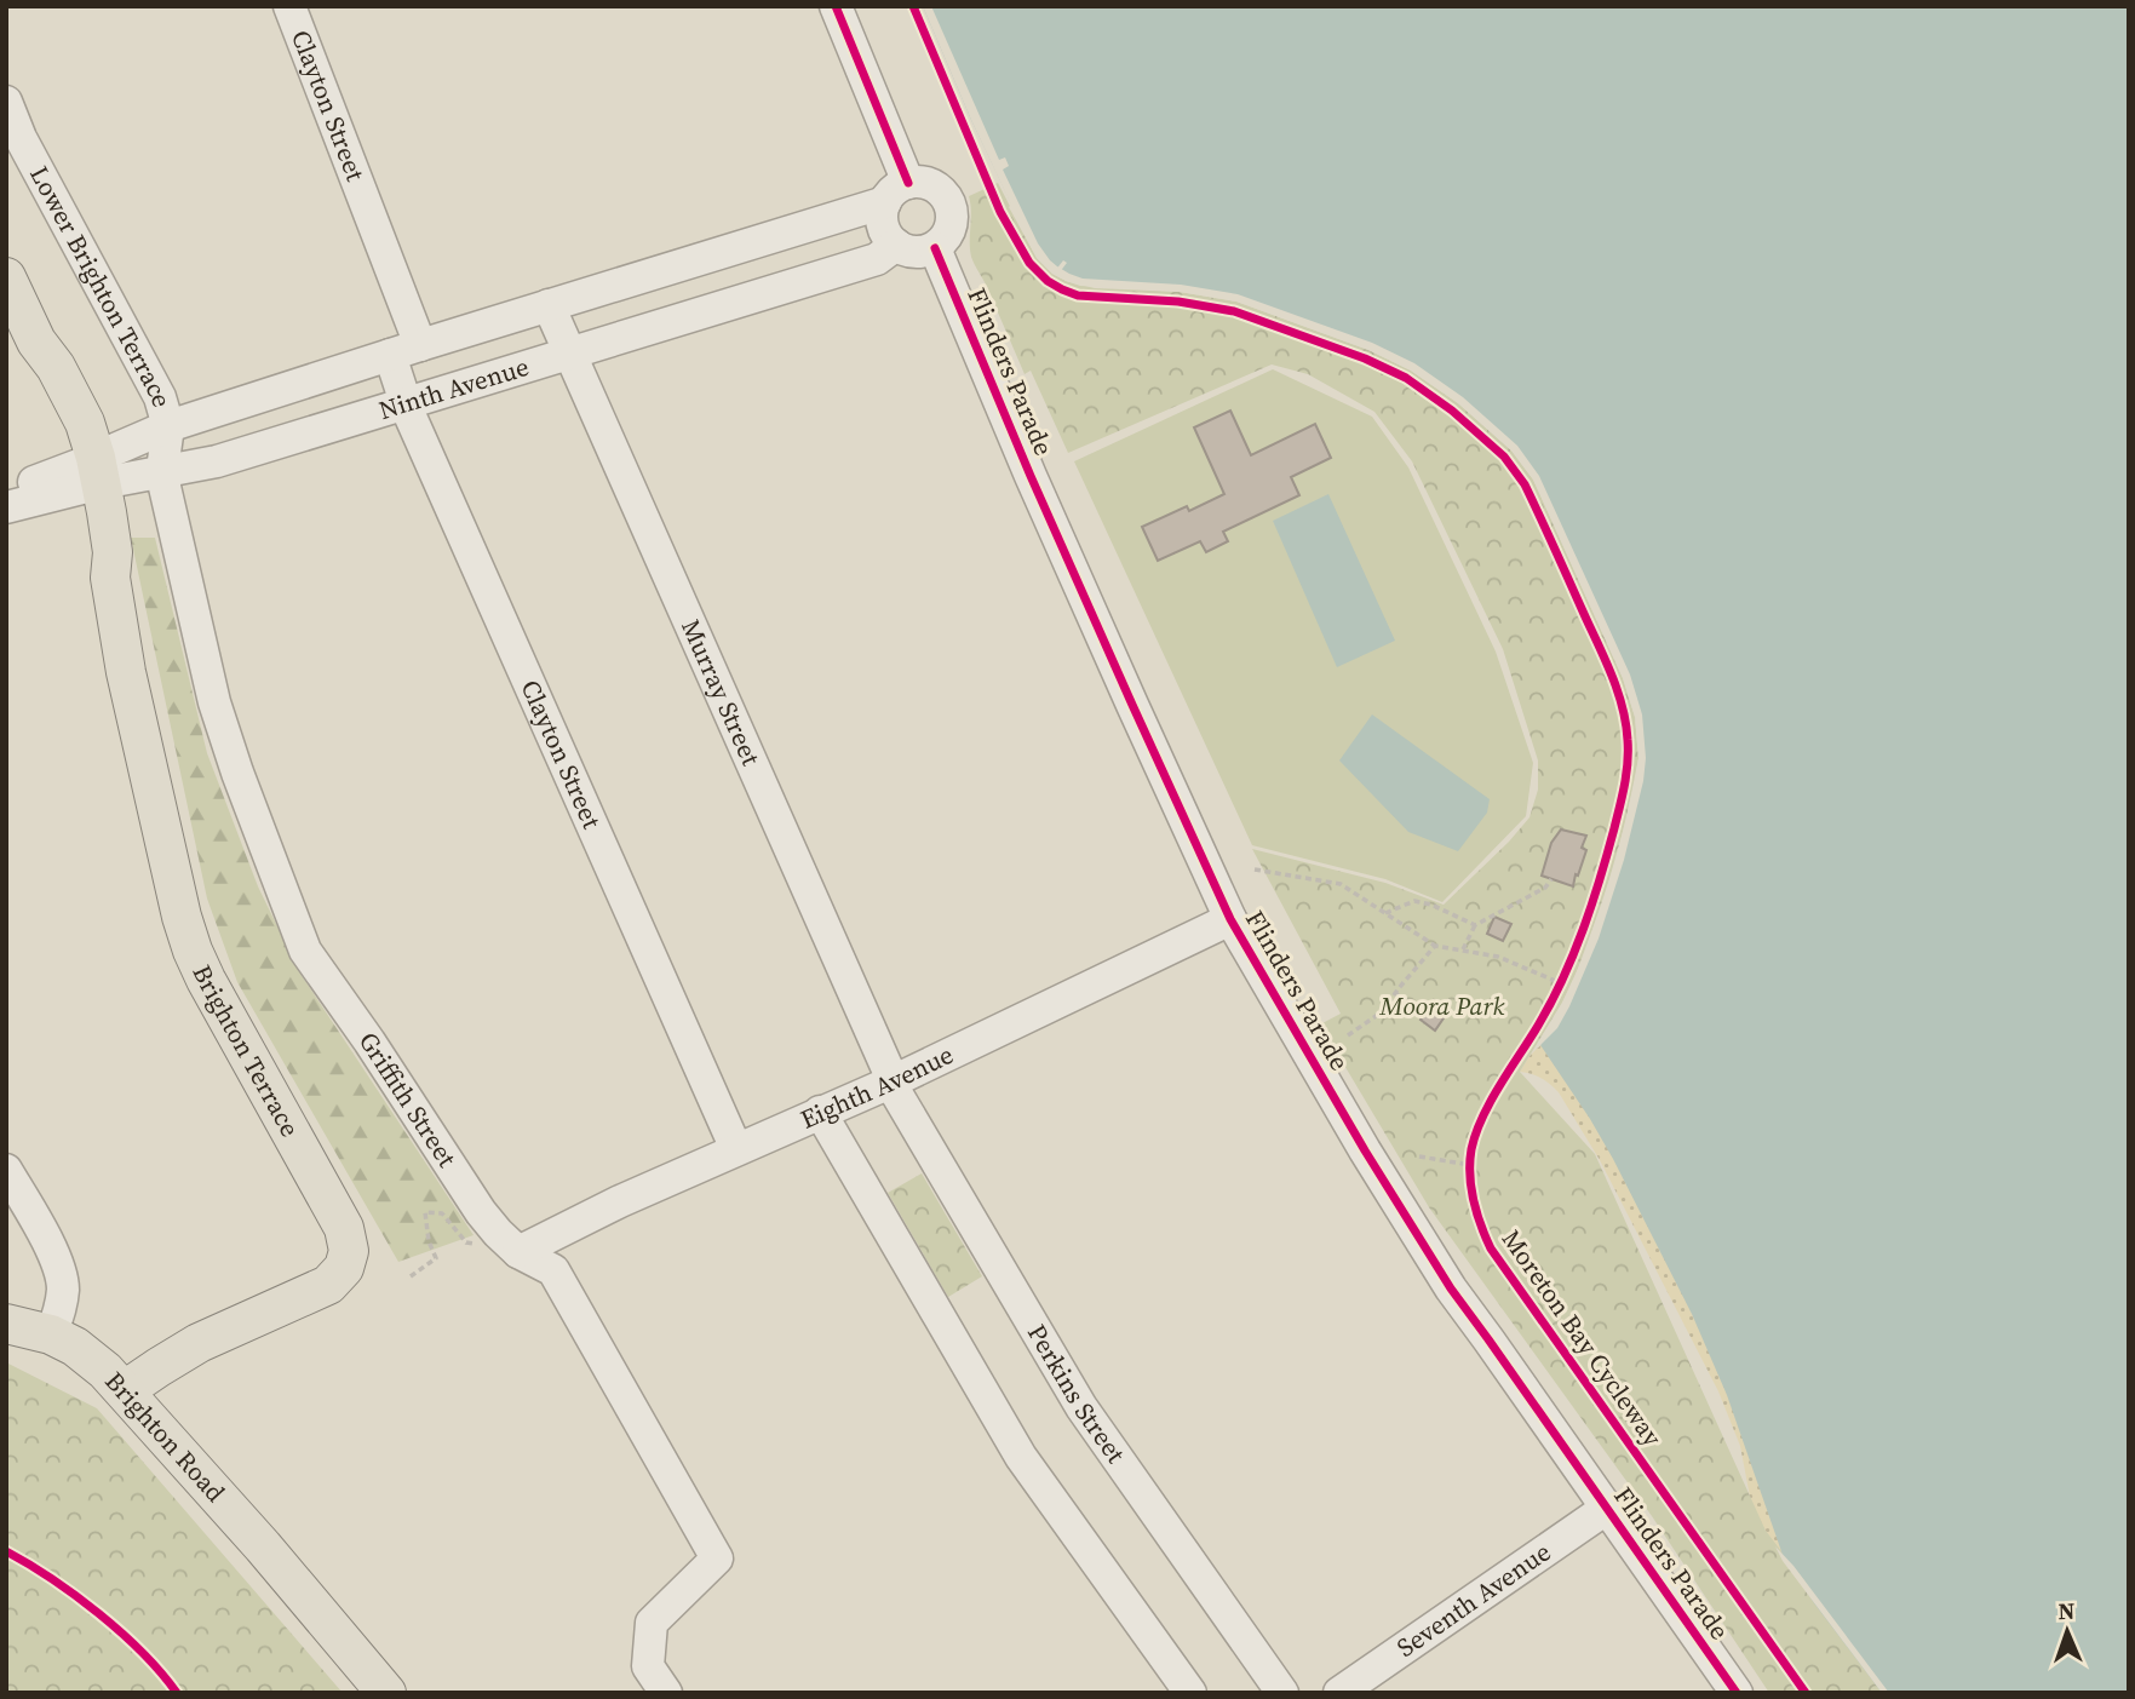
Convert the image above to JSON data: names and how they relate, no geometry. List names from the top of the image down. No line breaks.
{"streets":{"main road":["Brighton Terrace","Brighton Road"],"street":["Clayton Street","Lower Brighton Terrace","Flinders Parade","Ninth Avenue","Murray Street","Eighth Avenue","Griffith Street","Perkins Street","Seventh Avenue"],"cycle path":["Moreton Bay Cycleway"]},"crossings":[["Clayton Street","Ninth Avenue"],["Clayton Street","Eighth Avenue"],["Lower Brighton Terrace","Ninth Avenue"],["Lower Brighton Terrace","Griffith Street"],["Flinders Parade","Ninth Avenue"],["Flinders Parade","Eighth Avenue"],["Flinders Parade","Seventh Avenue"],["Ninth Avenue","Murray Street"],["Ninth Avenue","Brighton Terrace"],["Ninth Avenue","Griffith Street"],["Murray Street","Eighth Avenue"],["Murray Street","Perkins Street"],["Brighton Terrace","Brighton Road"],["Eighth Avenue","Griffith Street"],["Eighth Avenue","Perkins Street"]],"parks":["Moora Park"],"north":"top"}
